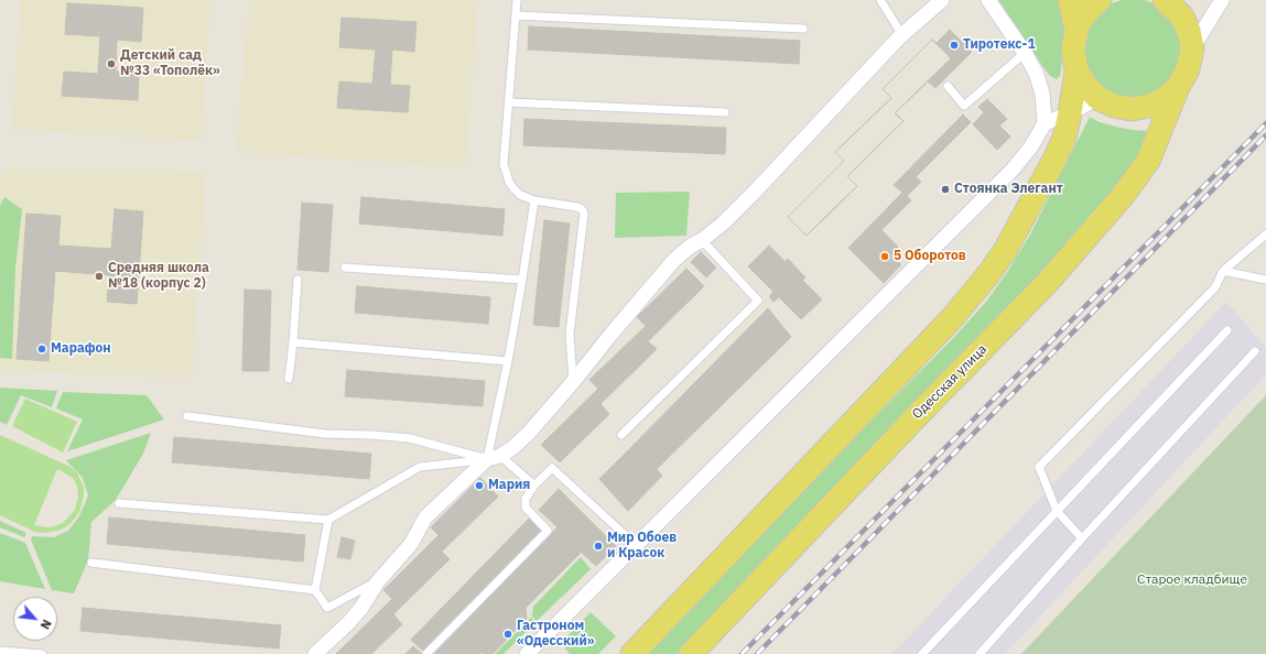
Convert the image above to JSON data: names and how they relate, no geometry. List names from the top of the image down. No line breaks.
{"streets":{"main road":["Одесская улица"]},"parks":["Старое кладбище"],"places":["Тиротекс-1","Детский сад №33 «Тополёк»","Стоянка Элегант","5 Оборотов","Средняя школа №18 (корпус 2)","Марафон","Мария","Мир Обоев и Красок","Гастроном «Одесский»"],"north":"bottom right"}
